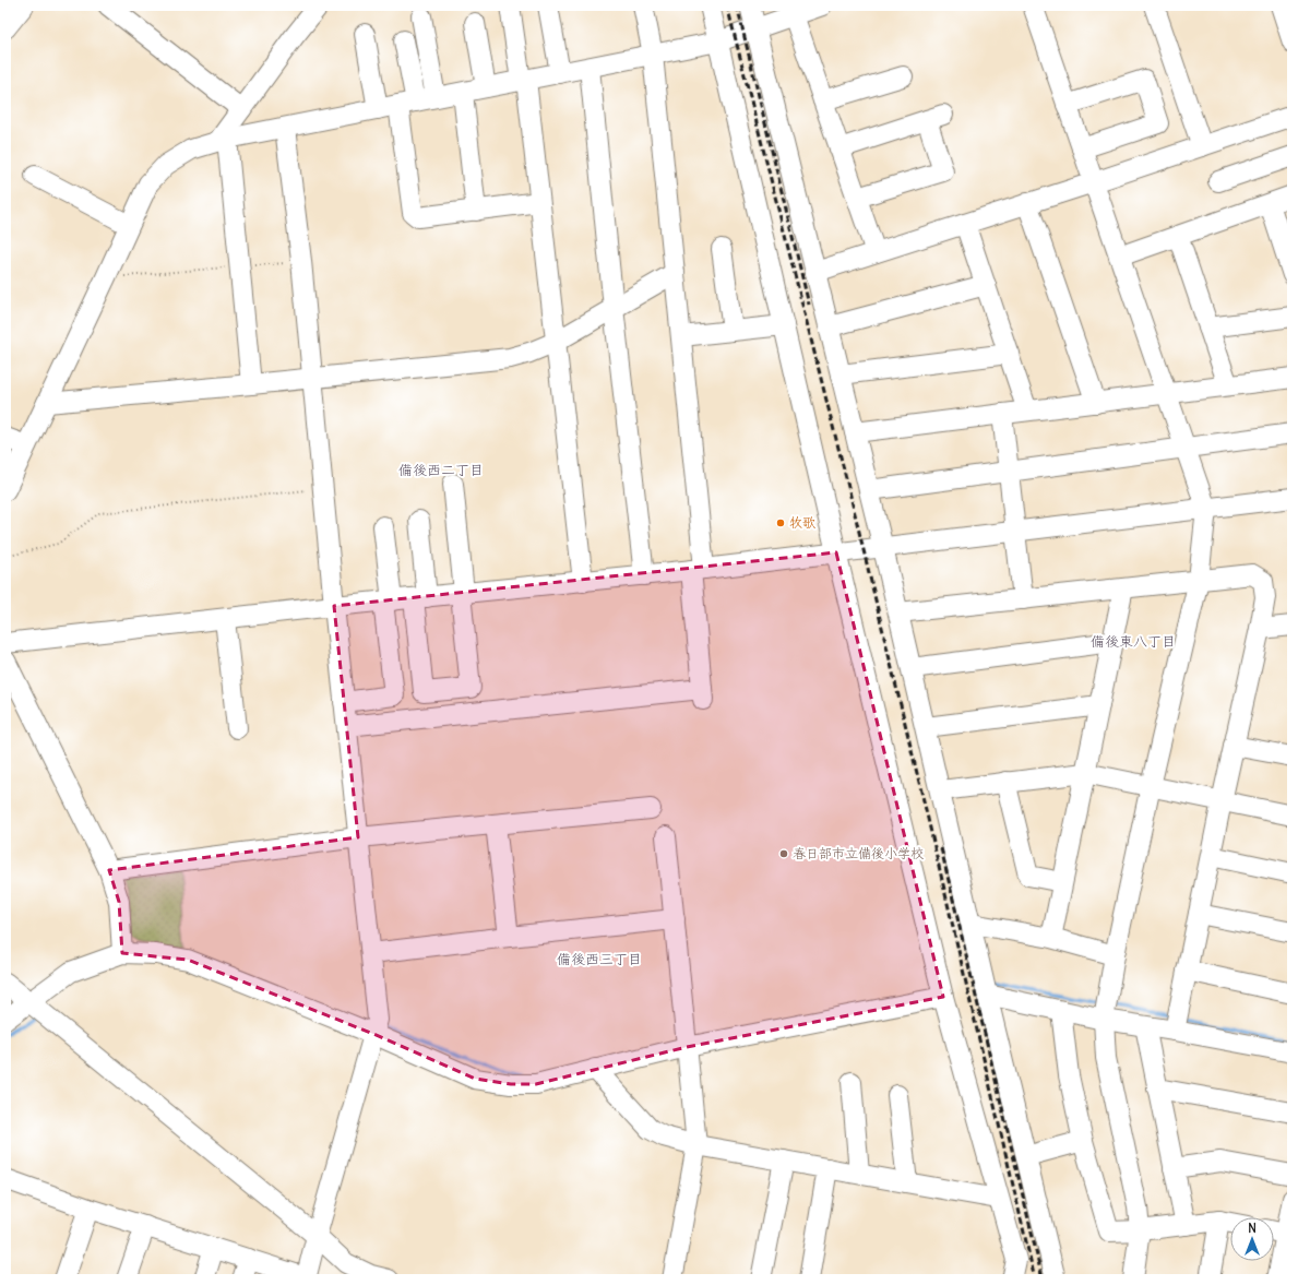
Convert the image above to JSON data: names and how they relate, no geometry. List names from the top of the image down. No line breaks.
{"districts":["備後西二丁目","備後東八丁目","備後西三丁目"],"places":["牧歌","春日部市立備後小学校"],"north":"top"}
